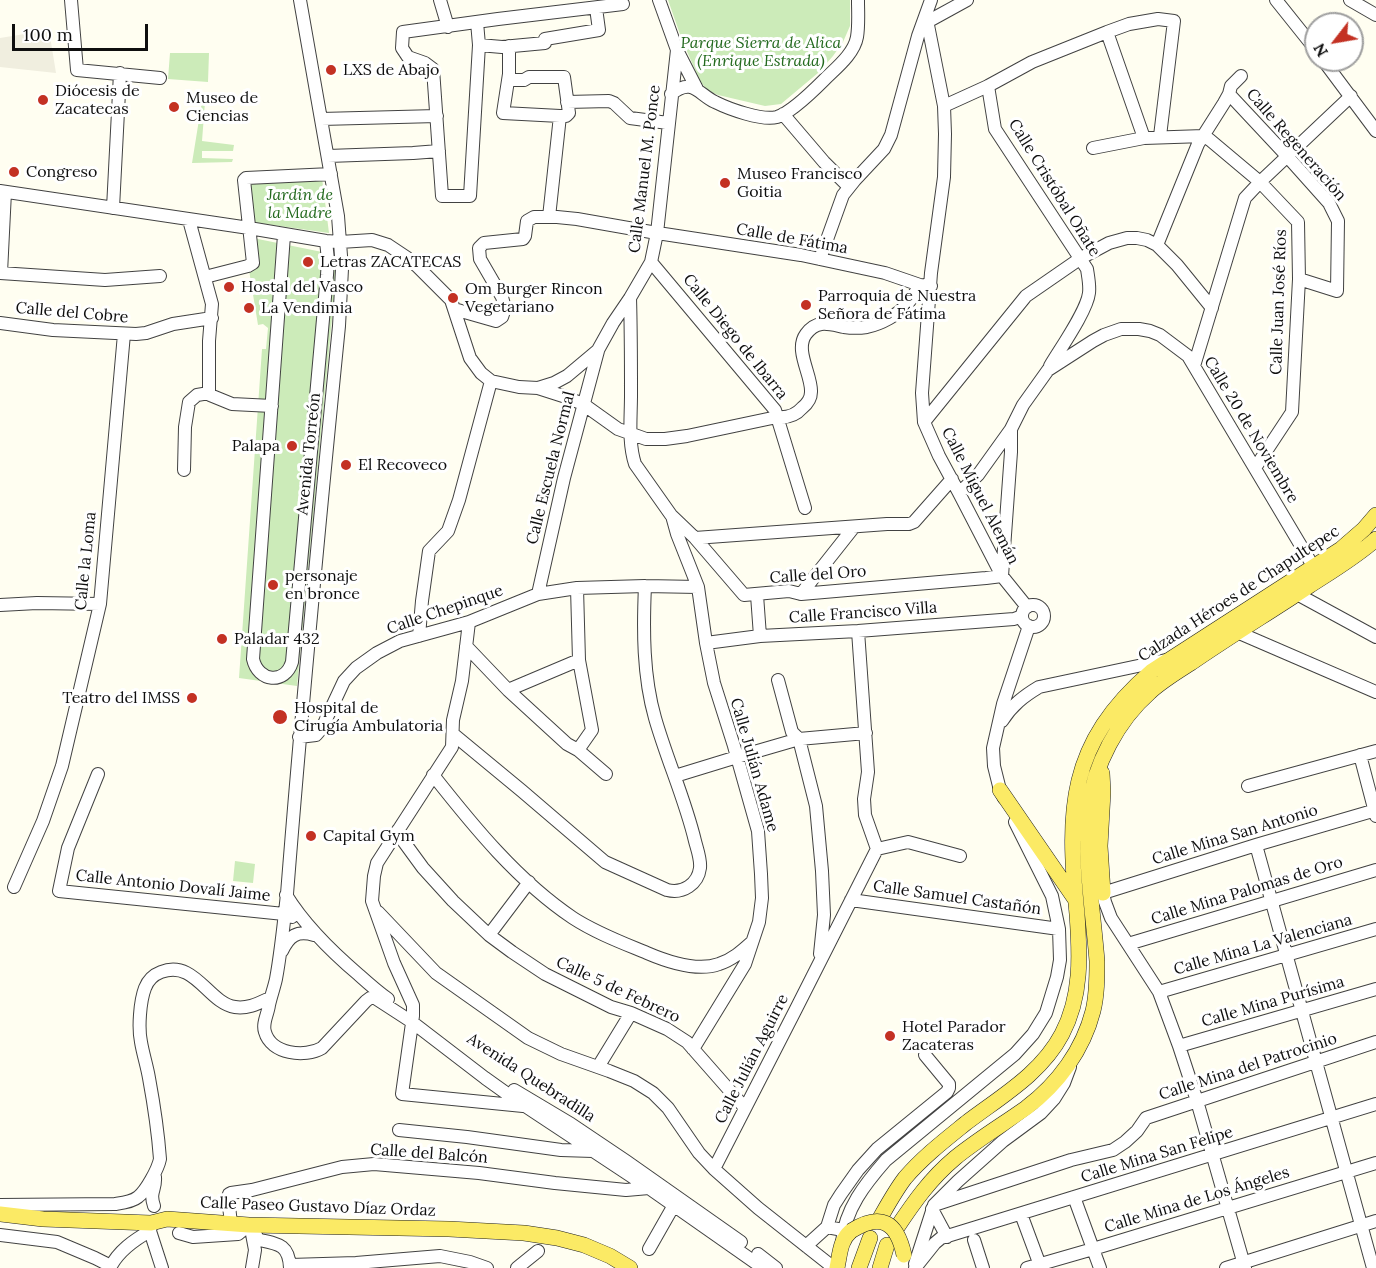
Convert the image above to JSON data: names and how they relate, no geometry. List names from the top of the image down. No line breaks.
{"streets":{"main road":["Calzada Héroes de Chapultepec","Calle Paseo Gustavo Díaz Ordaz"],"street":["Calle Regeneración","Calle Manuel M. Ponce","Calle Cristóbal Oñate","Calle de Fátima","Calle Juan José Ríos","Calle del Cobre","Calle Diego de Ibarra","Calle 20 de Noviembre","Avenida Torreón","Calle Escuela Normal","Calle Miguel Alemán","Calle la Loma","Calle del Oro","Calle Chepinque","Calle Francisco Villa","Calle Julián Adame","Calle Mina San Antonio","Calle Antonio Dovalí Jaime","Calle Mina Palomas de Oro","Calle Samuel Castañón","Calle Mina La Valenciana","Calle 5 de Febrero","Calle Mina Purísima","Calle Julián Aguirre","Calle Mina del Patrocinio","Avenida Quebradilla","Calle del Balcón","Calle Mina San Felipe","Calle Mina de Los Ángeles"]},"crossings":[["Calle Regeneración","Calle Juan José Ríos"],["Calle Manuel M. Ponce","Calle de Fátima"],["Calle Manuel M. Ponce","Calle Diego de Ibarra"],["Calle Manuel M. Ponce","Calle Escuela Normal"],["Calle Cristóbal Oñate","Calle 20 de Noviembre"],["Calle de Fátima","Calle Miguel Alemán"],["Calle Juan José Ríos","Calle 20 de Noviembre"],["Calle del Cobre","Calle la Loma"],["Calle 20 de Noviembre","Calle Miguel Alemán"],["Calle 20 de Noviembre","Calle del Oro"],["Calle 20 de Noviembre","Calzada Héroes de Chapultepec"],["Avenida Torreón","Calle Chepinque"],["Avenida Torreón","Calle Antonio Dovalí Jaime"],["Avenida Torreón","Avenida Quebradilla"],["Calle Escuela Normal","Calle Chepinque"],["Calle Miguel Alemán","Calle del Oro"],["Calle Miguel Alemán","Calle Francisco Villa"],["Calle del Oro","Calle Julián Adame"],["Calle Francisco Villa","Calle Julián Adame"],["Calle Julián Adame","Calle 5 de Febrero"],["Calle Samuel Castañón","Calle Julián Aguirre"],["Calle 5 de Febrero","Calle Julián Aguirre"],["Avenida Quebradilla","Calle del Balcón"],["Calle del Balcón","Calle Paseo Gustavo Díaz Ordaz"]],"parks":["Parque Sierra de Alica (Enrique Estrada)","Jardin de la Madre"],"places":["LXS de Abajo","Diócesis de Zacatecas","Museo de Ciencias","Congreso","Museo Francisco Goitia","Letras ZACATECAS","Hostal del Vasco","Om Burger Rincon Vegetariano","Parroquia de Nuestra Señora de Fátima","La Vendimia","Palapa","El Recoveco","personaje en bronce","Paladar 432","Teatro del IMSS","Hospital de Cirugía Ambulatoria","Capital Gym","Hotel Parador Zacateras"],"scale_bar":"100 m","north":"bottom left"}
